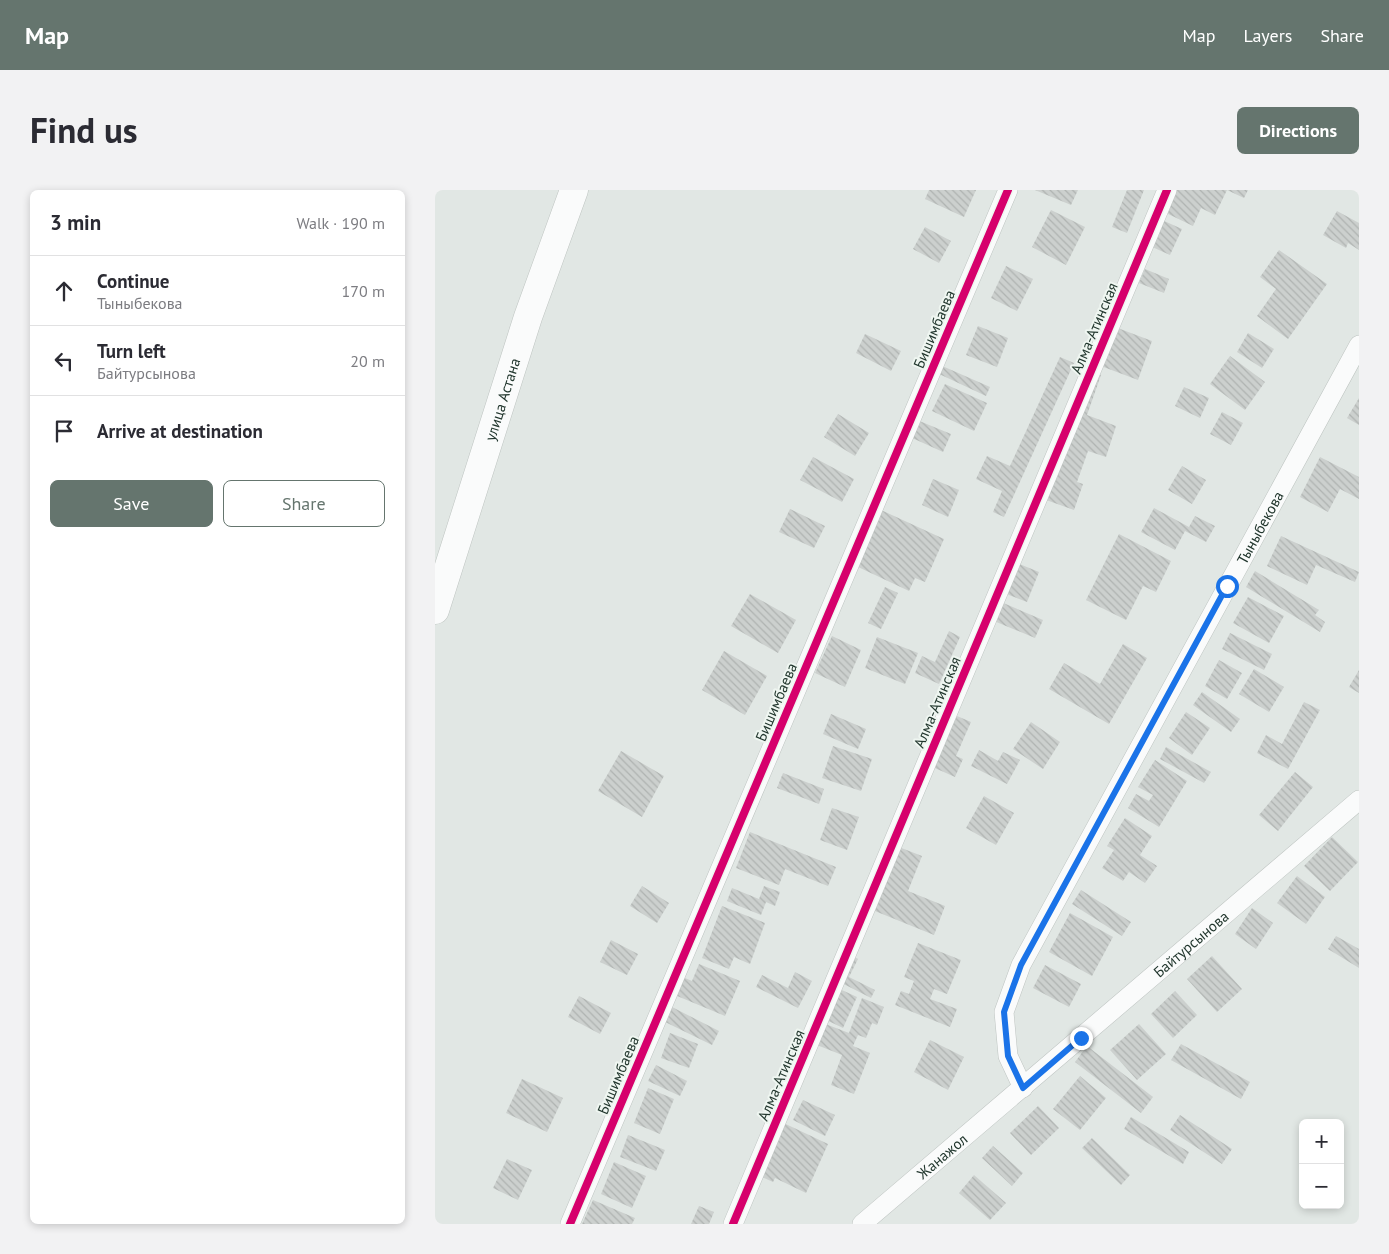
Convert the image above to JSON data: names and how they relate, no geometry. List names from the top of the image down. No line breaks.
{"streets":{"main road":["улица Астана"],"street":["Алма-Атинская","Бишимбаева","Тыныбекова","Байтурсынова","Жанажол"]},"crossings":[["Тыныбекова","Байтурсынова"],["Тыныбекова","Жанажол"],["Байтурсынова","Жанажол"]],"page":{"header":"Map","nav":["Map","Layers","Share"],"title":"Find us","buttons":["Directions",["Save","Share"]],"heading":["3 min","Walk · 190 m"],"list":[["Continue","Тыныбекова","170 m"],["Turn left","Байтурсынова","20 m"],"Arrive at destination"],"map_buttons":["+","−"]}}
